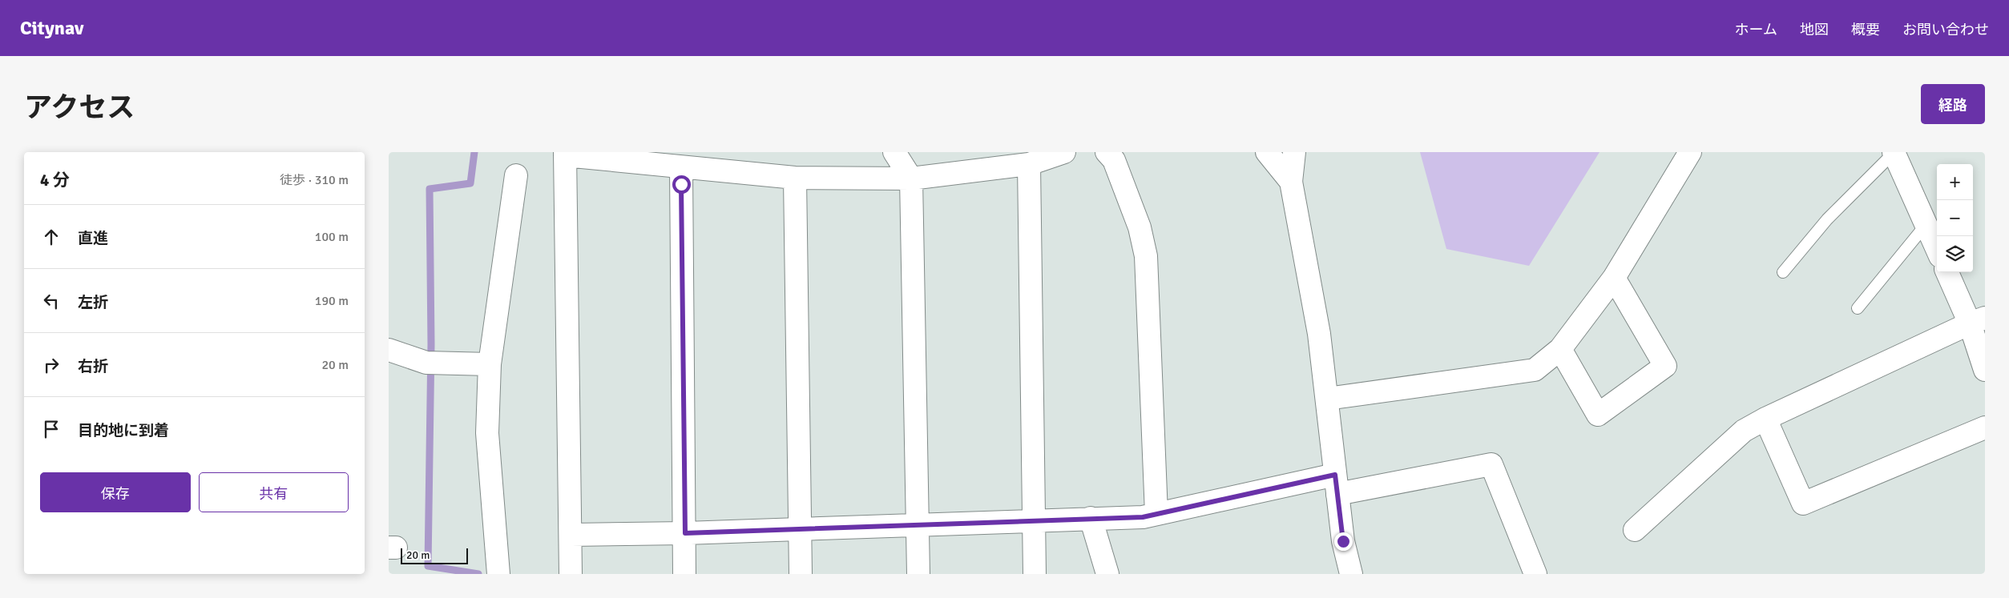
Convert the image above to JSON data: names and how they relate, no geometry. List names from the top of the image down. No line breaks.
{"scale_bar":"20 m","page":{"header":"Citynav","nav":["ホーム","地図","概要","お問い合わせ"],"title":"アクセス","buttons":["経路",["保存","共有"]],"heading":["4 分","徒歩 · 310 m"],"map_buttons":["+","−"],"list":[["直進","100 m"],["左折","190 m"],["右折","20 m"],"目的地に到着"],"scale":"20 m"}}
